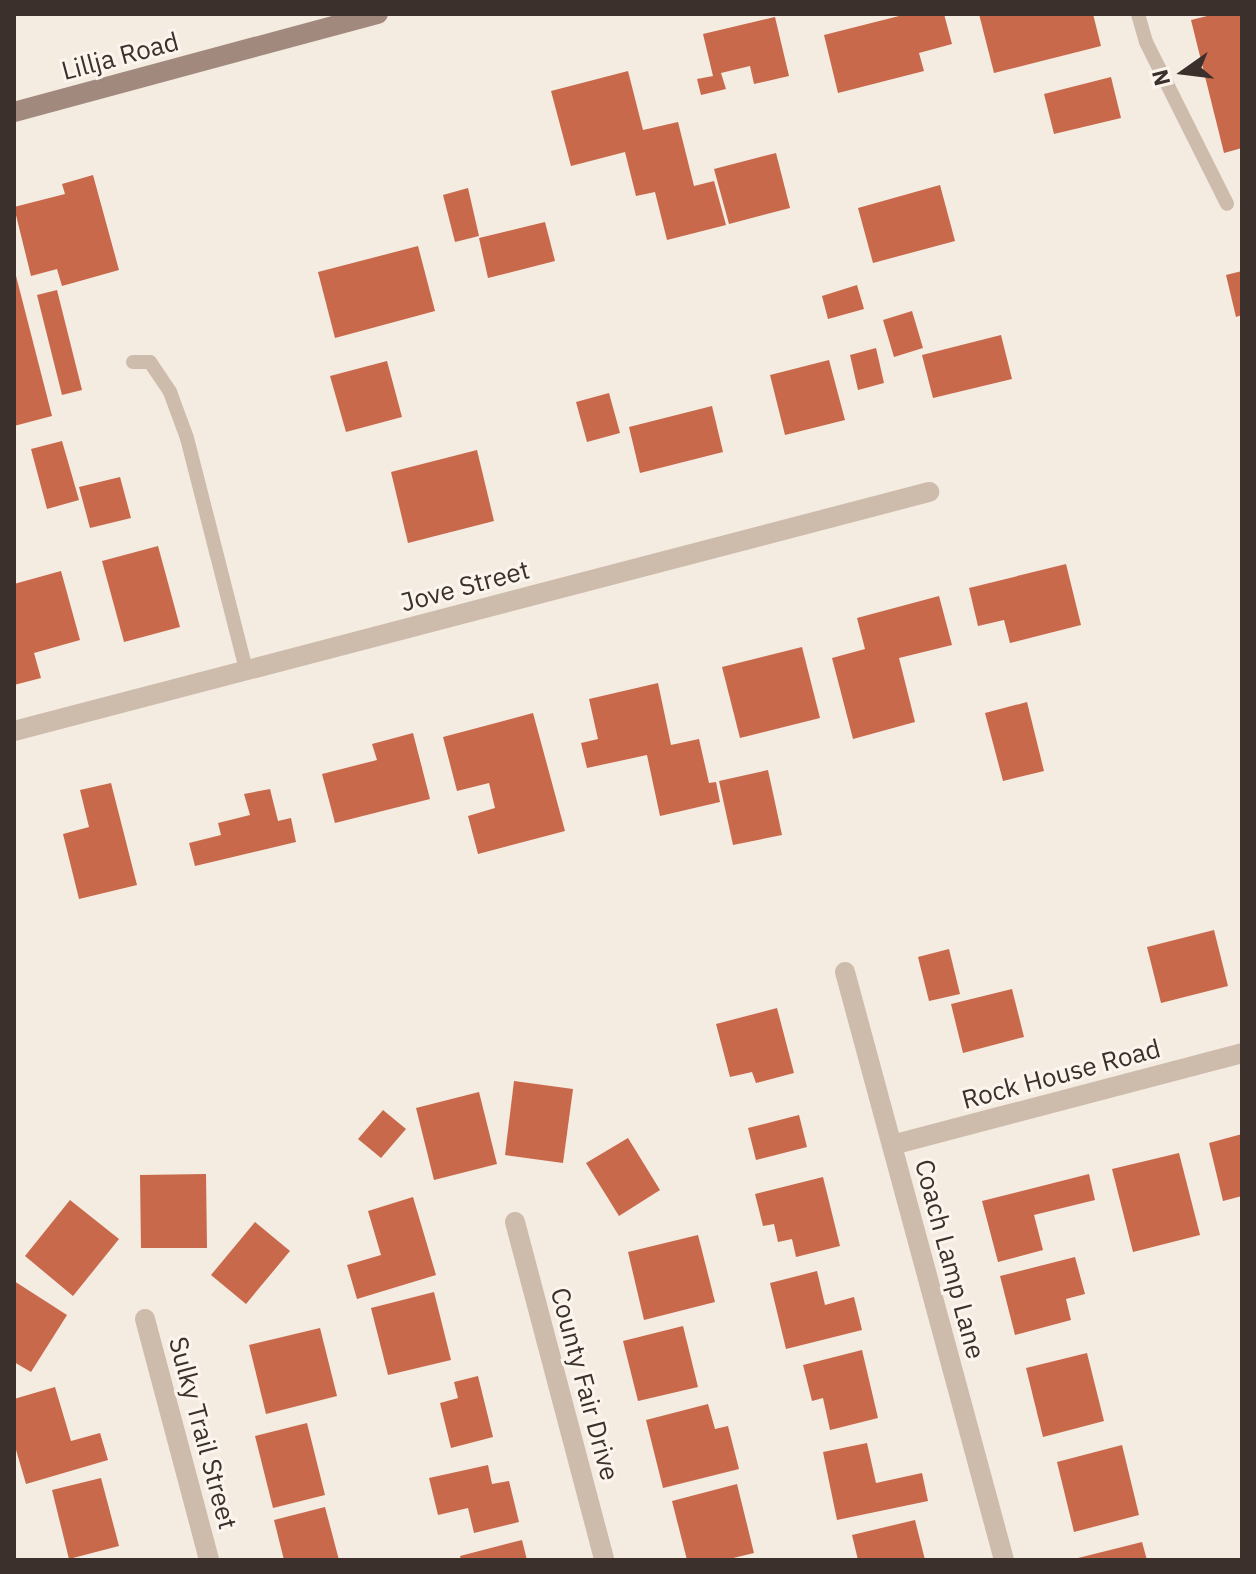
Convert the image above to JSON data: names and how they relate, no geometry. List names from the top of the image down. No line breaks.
{"streets":{"street":["Lillja Road","Jove Street","Rock House Road","Coach Lamp Lane","County Fair Drive","Sulky Trail Street"]},"crossings":[["Rock House Road","Coach Lamp Lane"]],"north":"left"}
